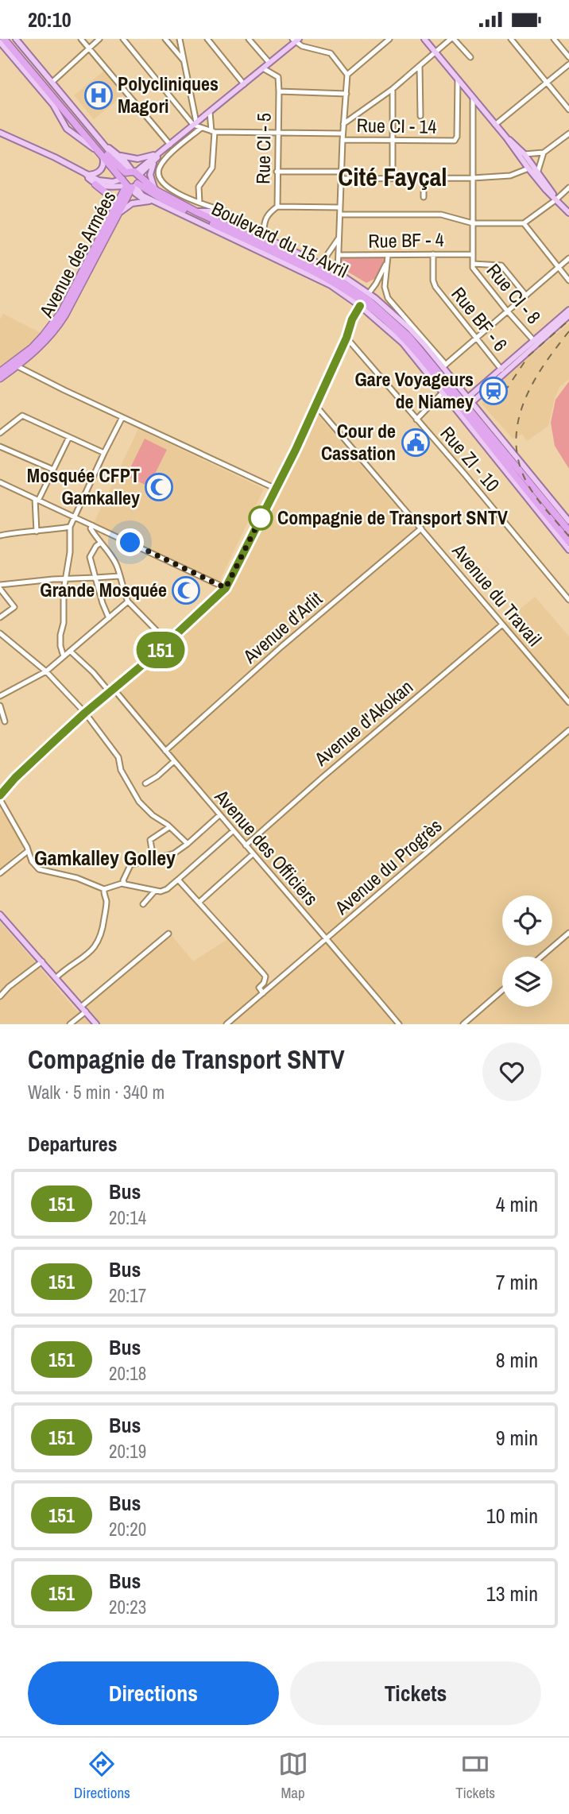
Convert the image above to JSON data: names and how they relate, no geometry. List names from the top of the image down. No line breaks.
{"streets":{"highway":["Boulevard du 15 Avril","Avenue des Armées"],"street":["Rue CI - 14","Rue CI - 5","Rue BF - 4","Rue CI - 8","Rue BF - 6","Rue ZI - 10","Avenue du Travail","Avenue d'Arlit","Avenue d'Akokan","Avenue des Officiers","Avenue du Progrès"]},"crossings":[["Rue CI - 14","Rue CI - 5"],["Boulevard du 15 Avril","Avenue des Armées"],["Rue BF - 4","Rue CI - 8"],["Rue BF - 4","Rue BF - 6"],["Avenue du Travail","Avenue d'Arlit"],["Avenue du Travail","Avenue d'Akokan"],["Avenue d'Arlit","Avenue des Officiers"],["Avenue d'Akokan","Avenue des Officiers"],["Avenue des Officiers","Avenue du Progrès"]],"districts":["Cité Fayçal","Gamkalley Golley"],"places":{"hospital":["Polycliniques Magori"],"station":["Gare Voyageurs de Niamey"],"public building":["Cour de Cassation"],"mosque":["Mosquée CFPT Gamkalley","Grande Mosquée"],"other":["Compagnie de Transport SNTV"]},"lines":["bus line 151"],"page":{"status":"20:10","on_map":"151","heading":[["Compagnie de Transport SNTV","Walk · 5 min · 340 m"],"Departures"],"list":[{"mark":"151","name":"Bus","note":"20:14","value":"4 min"},{"mark":"151","name":"Bus","note":"20:17","value":"7 min"},{"mark":"151","name":"Bus","note":"20:18","value":"8 min"},{"mark":"151","name":"Bus","note":"20:19","value":"9 min"},{"mark":"151","name":"Bus","note":"20:20","value":"10 min"},{"mark":"151","name":"Bus","note":"20:23","value":"13 min"}],"buttons":["Directions","Tickets"],"tabs":["Directions","Map","Tickets"]}}
